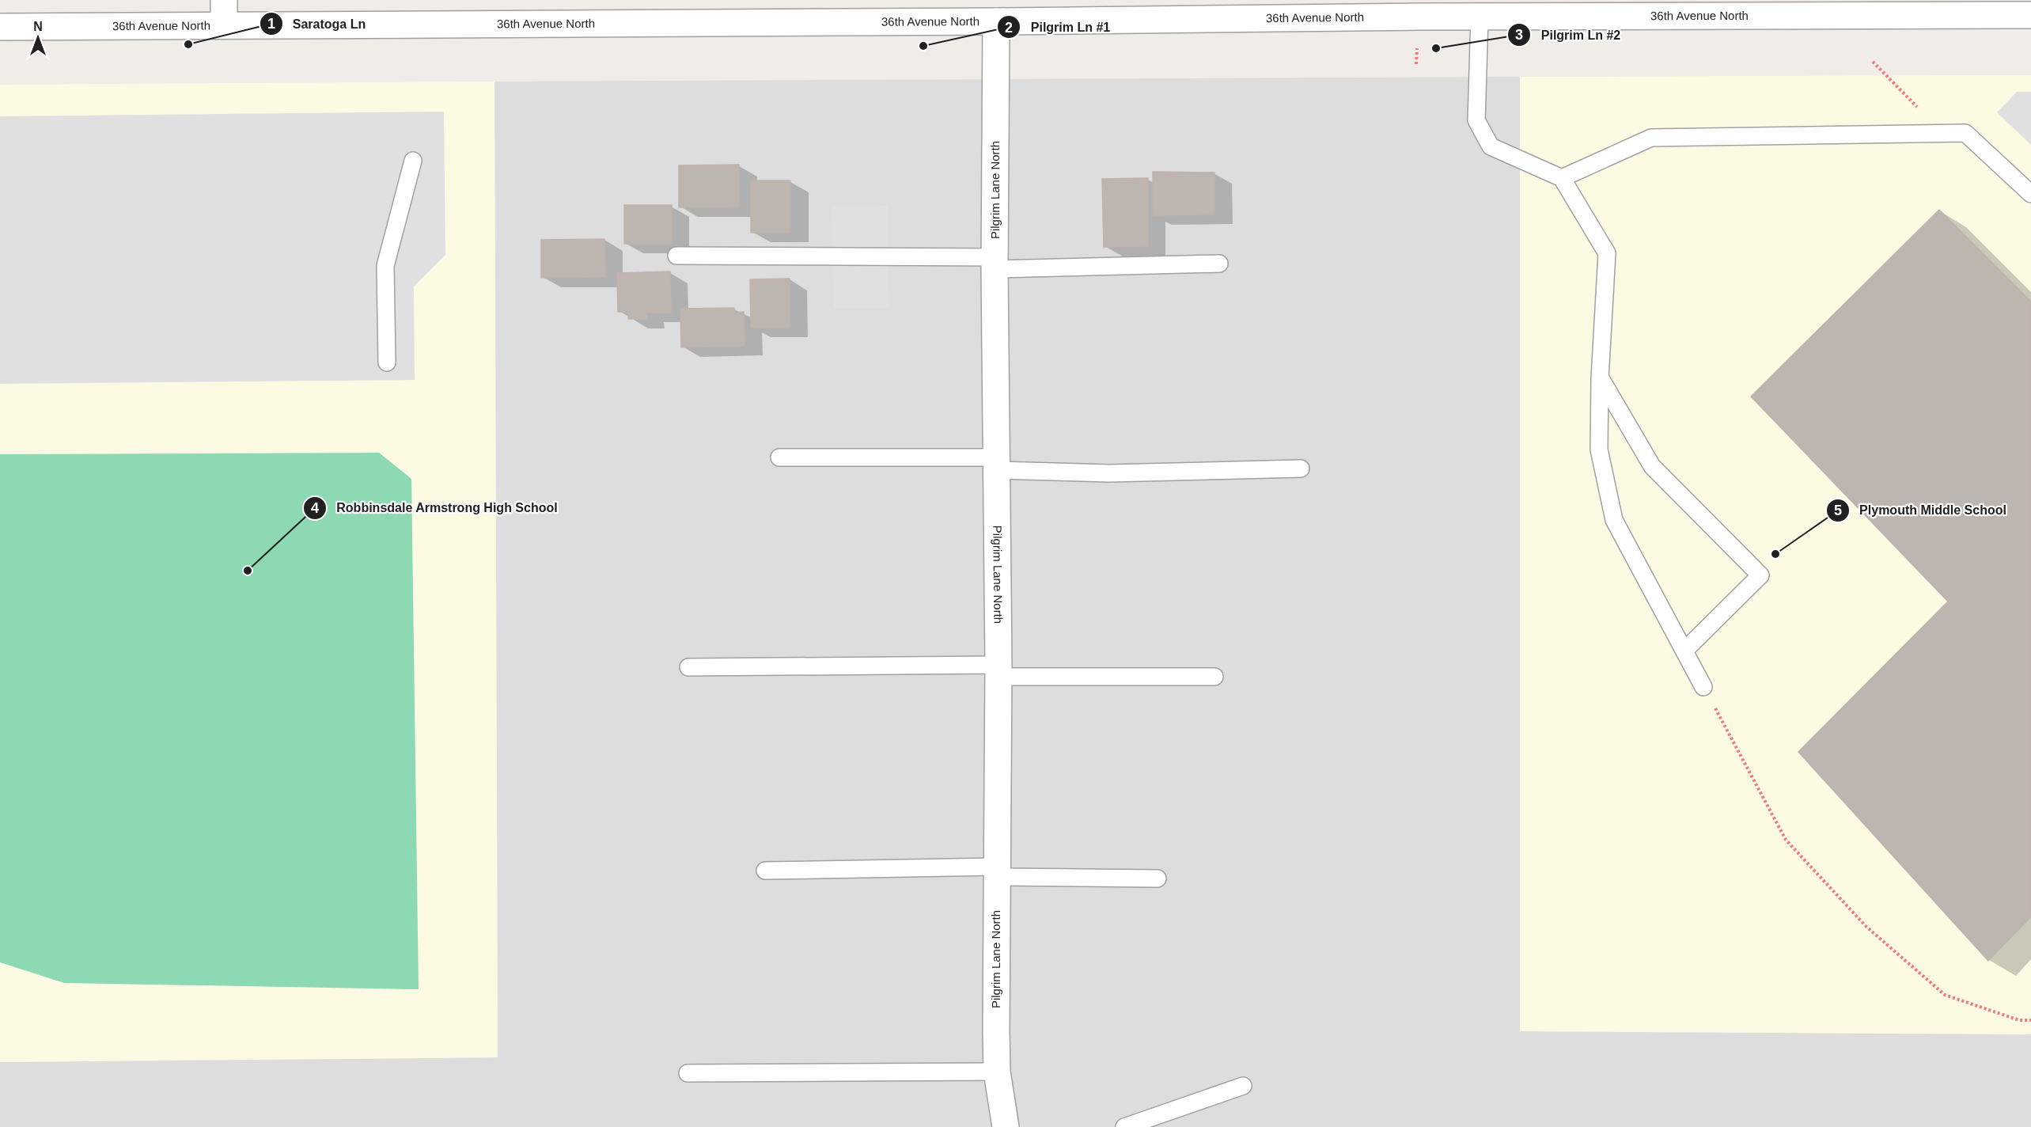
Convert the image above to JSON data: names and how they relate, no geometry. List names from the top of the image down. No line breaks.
{"streets":{"street":["36th Avenue North","Pilgrim Lane North"]},"crossings":[["36th Avenue North","Pilgrim Lane North"]],"places":["Saratoga Ln","Pilgrim Ln #1","Pilgrim Ln #2","Plymouth Middle School","Robbinsdale Armstrong High School"],"north":"top"}
